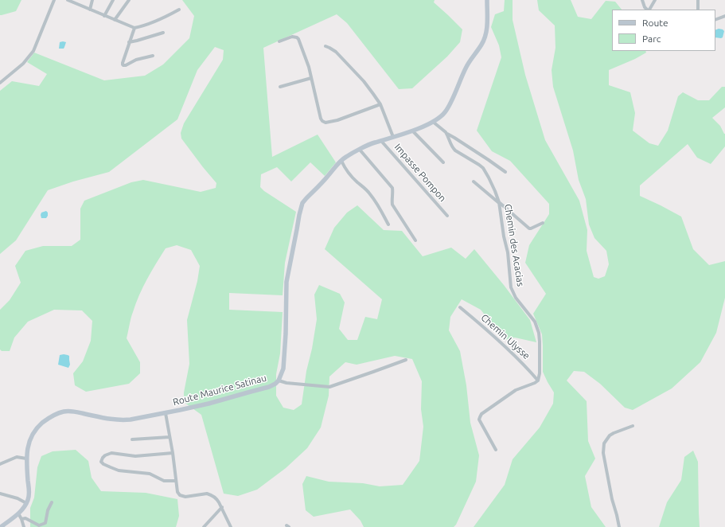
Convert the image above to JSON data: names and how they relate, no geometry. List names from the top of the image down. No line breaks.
{"streets":{"main road":["Route Maurice Satinau"],"street":["Impasse Pompon","Chemin des Acacias","Chemin Ulysse"]},"crossings":[["Impasse Pompon","Route Maurice Satinau"],["Chemin des Acacias","Chemin Ulysse"],["Chemin des Acacias","Route Maurice Satinau"]],"legend":["Route","Parc"]}
